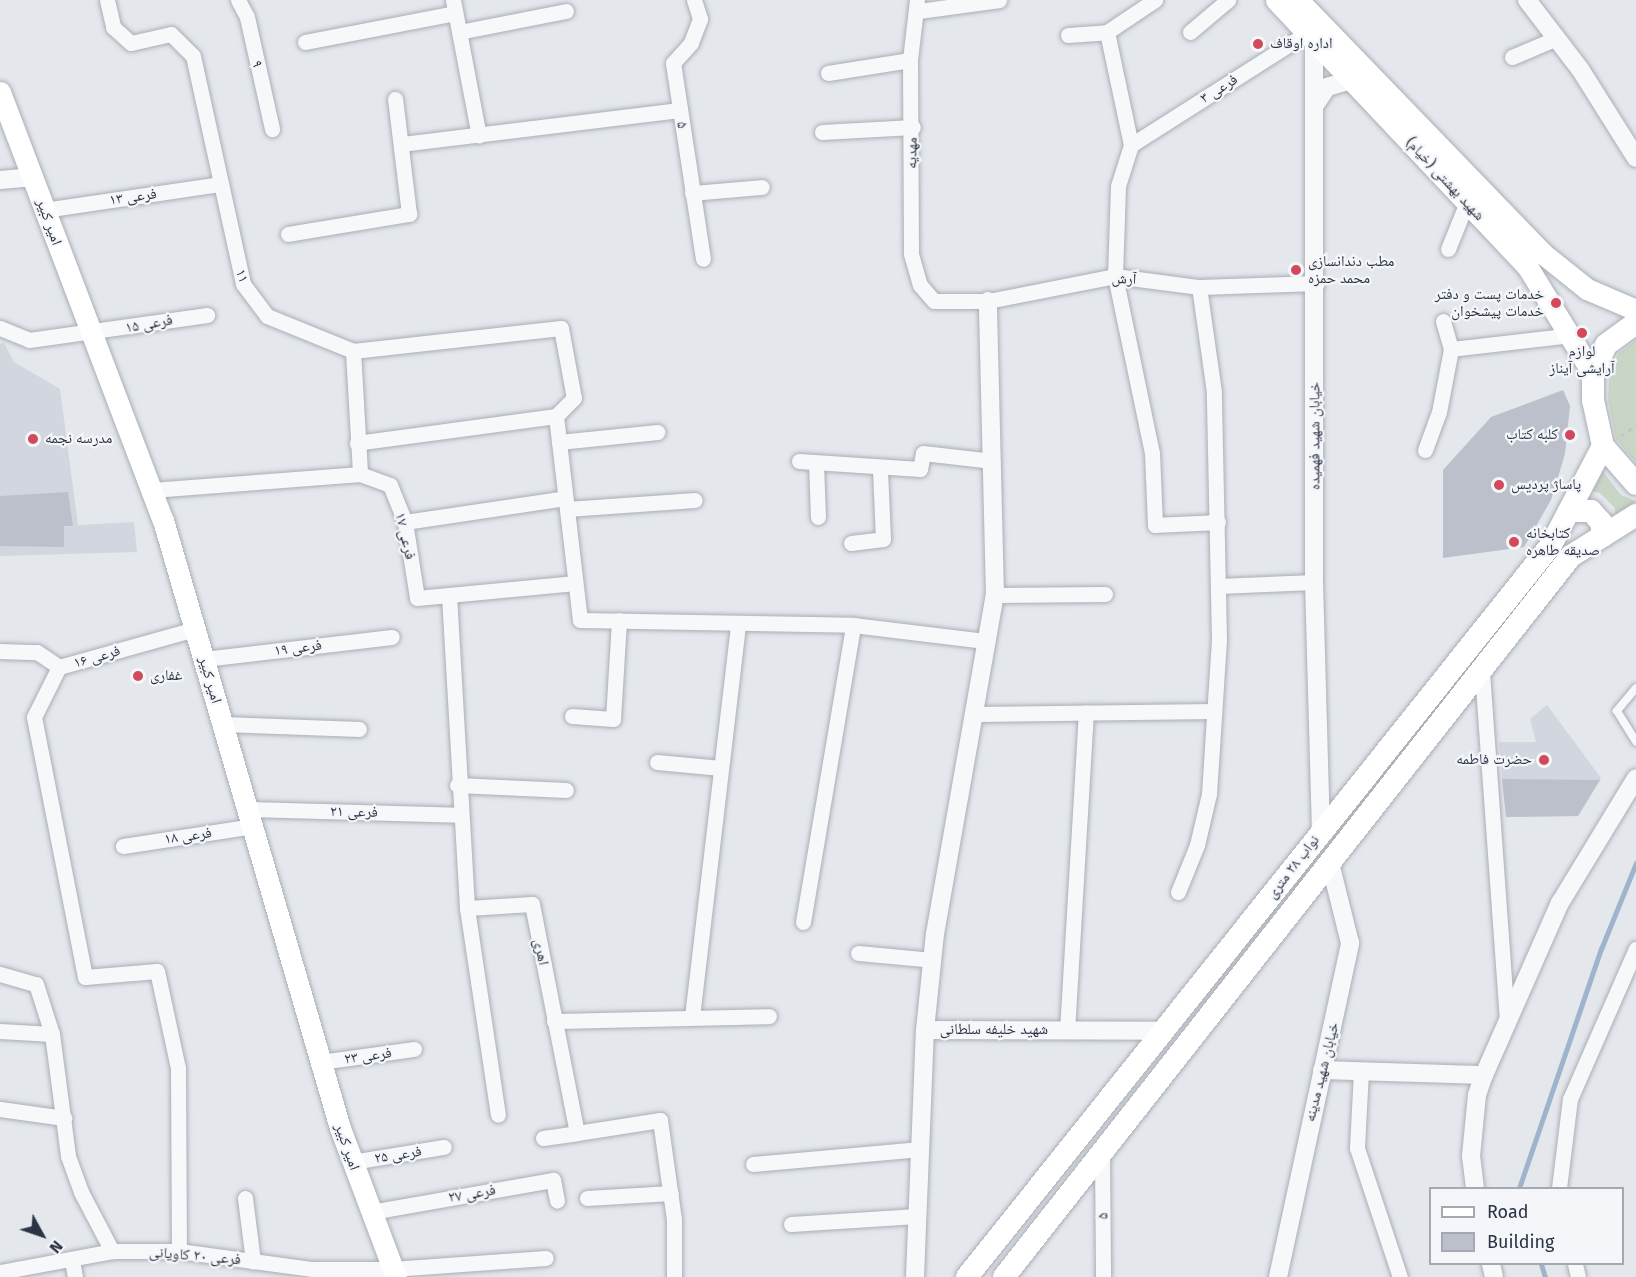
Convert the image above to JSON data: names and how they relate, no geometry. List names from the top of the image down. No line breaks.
{"streets":{"main road":["شهید بهشتی (خیام)","امیر کبیر","نواب ۲۸ متری"],"street":["۹","فرعی ۳","۵","مهدیه","فرعی ۱۳","۱۱","آرش","فرعی ۱۵","خیابان شهید فهمیده","فرعی ۱۷","فرعی ۱۹","فرعی ۱۶","فرعی ۲۱","فرعی ۱۸","اهری","شهید خلیفه سلطانی","فرعی ۲۳","خیابان شهید مدینه","فرعی ۲۵","فرعی ۲۷","فرعی ۲۰ کاویانی"]},"crossings":[["فرعی ۳","شهید بهشتی (خیام)"],["فرعی ۳","خیابان شهید فهمیده"],["۵","نواب ۲۸ متری"],["مهدیه","آرش"],["شهید بهشتی (خیام)","خیابان شهید فهمیده"],["فرعی ۱۳","امیر کبیر"],["فرعی ۱۳","۱۱"],["امیر کبیر","فرعی ۱۵"],["امیر کبیر","فرعی ۱۷"],["امیر کبیر","فرعی ۱۹"],["امیر کبیر","فرعی ۱۶"],["امیر کبیر","فرعی ۲۱"],["امیر کبیر","فرعی ۱۸"],["امیر کبیر","فرعی ۲۳"],["امیر کبیر","فرعی ۲۵"],["امیر کبیر","فرعی ۲۷"],["امیر کبیر","فرعی ۲۰ کاویانی"],["آرش","خیابان شهید فهمیده"],["خیابان شهید فهمیده","نواب ۲۸ متری"],["فرعی ۲۱","فرعی ۱۸"],["نواب ۲۸ متری","شهید خلیفه سلطانی"],["نواب ۲۸ متری","خیابان شهید مدینه"]],"places":["اداره اوقاف","مطب دندانسازی محمد حمزه","خدمات پست و دفتر خدمات پیشخوان","لوازم آرایشی آیناز","کلبه کتاب","مدرسه نجمه","پاساژ پردیس","کتابخانه صدیقه طاهره","غفاری","حضرت فاطمه"],"legend":["Road","Building"],"north":"bottom right"}
